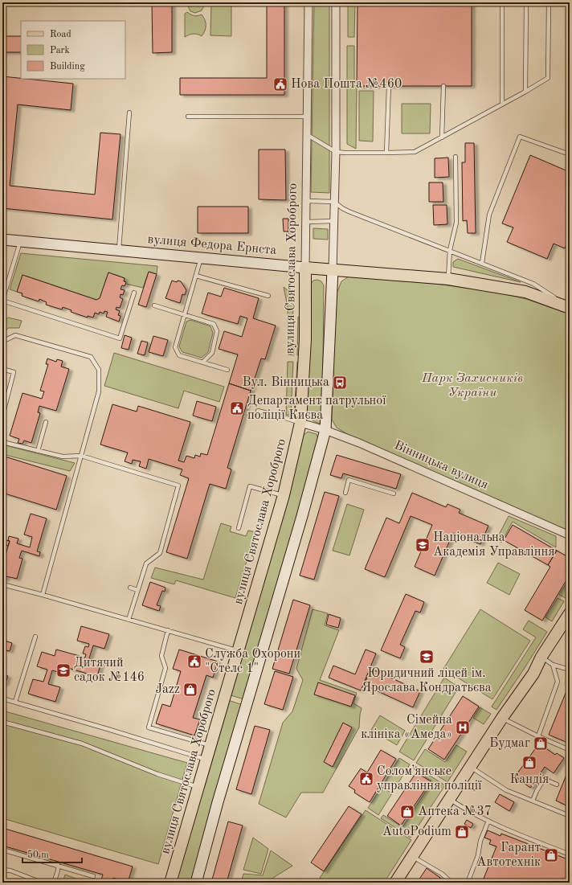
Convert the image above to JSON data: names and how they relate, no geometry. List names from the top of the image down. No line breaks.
{"streets":{"main road":["вулиця Федора Ернста","вулиця Святослава Хороброго"],"street":["Вінницька вулиця"]},"crossings":[["вулиця Федора Ернста","вулиця Святослава Хороброго"],["вулиця Святослава Хороброго","Вінницька вулиця"]],"parks":["Парк Захисників України"],"places":{"public building":["Нова Пошта №460","Департамент патрульної поліції Києва","Служба Охорони \"Стелс 1\"","Соломʼянське управління поліції"],"bus stop":["Вул. Вінницька"],"school or university":["Національна Академія Управління","Юридичний ліцей ім. Ярослава Кондратьєва","Дитячий садок №146"],"shop":["Jazz","Будмаг","Кандія","Аптека №37","AutoPodium","Гарант Автотехнік"],"hospital":["Сімейна клініка «Амеда»"]},"legend":["Road","Park","Building"],"scale_bar":"50 m"}
